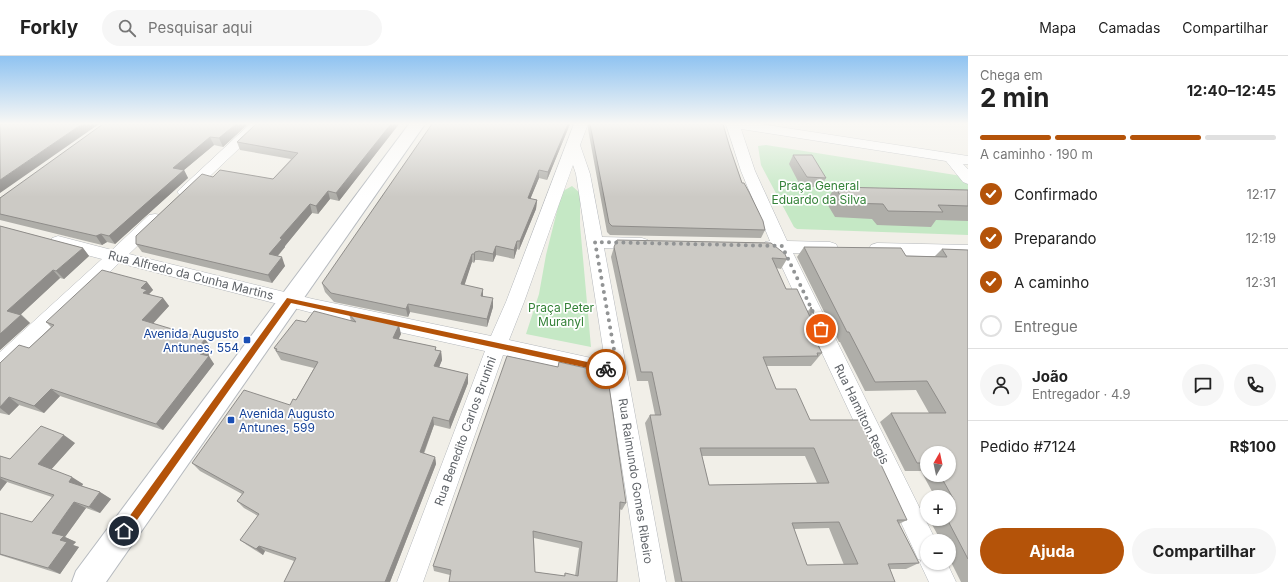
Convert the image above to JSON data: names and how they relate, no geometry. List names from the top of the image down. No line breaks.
{"streets":{"street":["Rua Alfredo da Cunha Martins","Rua Hamilton Regis","Rua Benedito Carlos Brunini","Rua Raimundo Gomes Ribeiro"]},"crossings":[["Rua Alfredo da Cunha Martins","Rua Benedito Carlos Brunini"],["Rua Alfredo da Cunha Martins","Rua Raimundo Gomes Ribeiro"]],"parks":["Praça General Eduardo da Silva","Praça Peter Muranyl"],"places":{"transit":["Avenida Augusto Antunes, 554","Avenida Augusto Antunes, 599"]},"north":"top","page":{"header":"Forkly","search":"Pesquisar aqui","nav":["Mapa","Camadas","Compartilhar"],"heading":["2 min","Chega em","12:40–12:45"],"panel":["João","Entregador · 4.9","Pedido #7124","R$100"],"bar":"A caminho · 190 m","list":[["Confirmado","12:17"],["Preparando","12:19"],["A caminho","12:31"],"Entregue"],"map_buttons":["+","−"],"buttons":["Ajuda","Compartilhar"]}}
